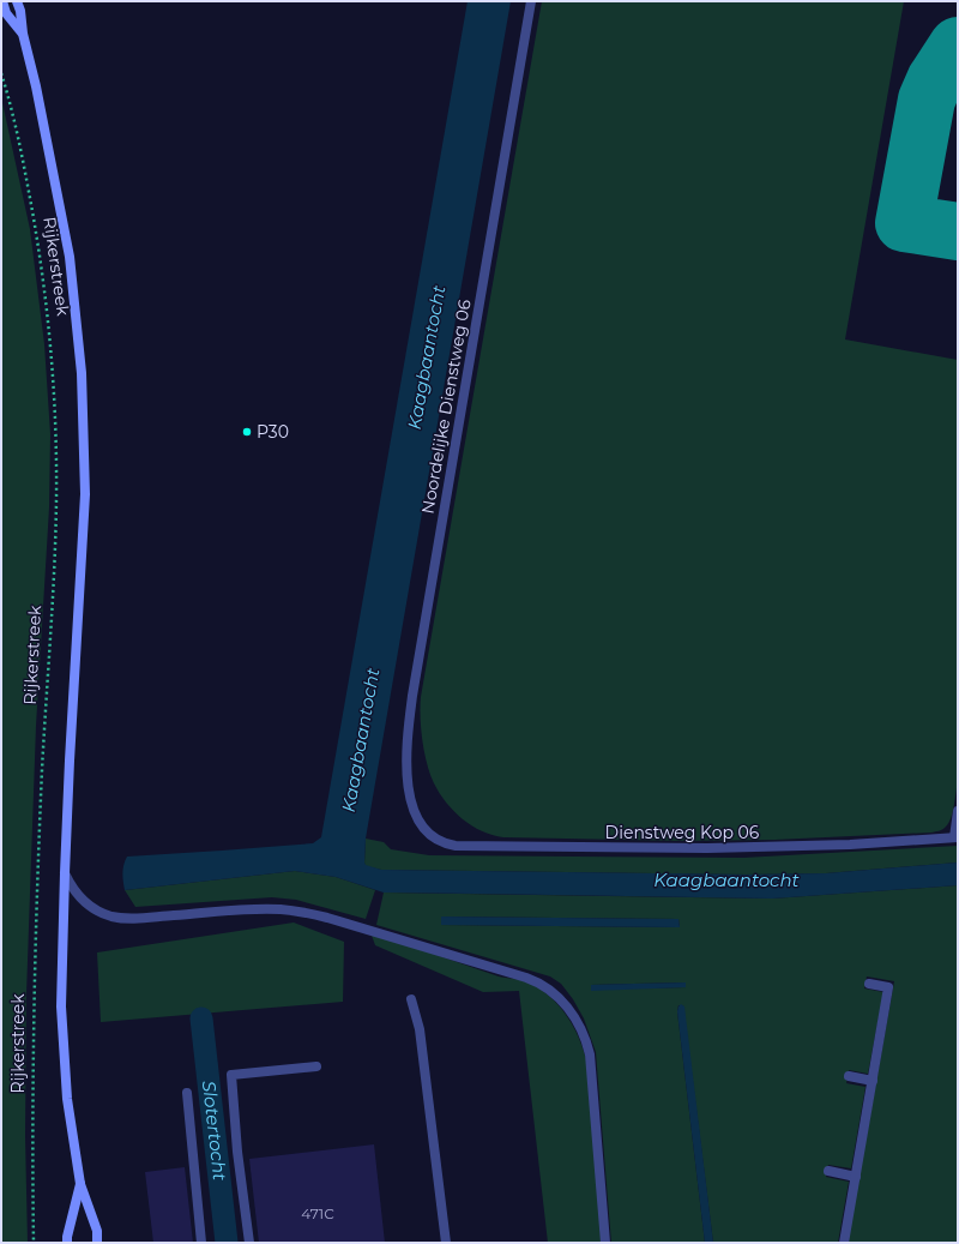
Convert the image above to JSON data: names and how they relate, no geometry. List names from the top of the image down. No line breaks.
{"streets":{"street":["Rijkerstreek"],"lane":["Noordelijke Dienstweg 06","Dienstweg Kop 06"]},"crossings":[["Noordelijke Dienstweg 06","Dienstweg Kop 06"]],"water":["Kaagbaantocht","Slotertocht"],"places":["P30"],"house_numbers":["471C"]}
